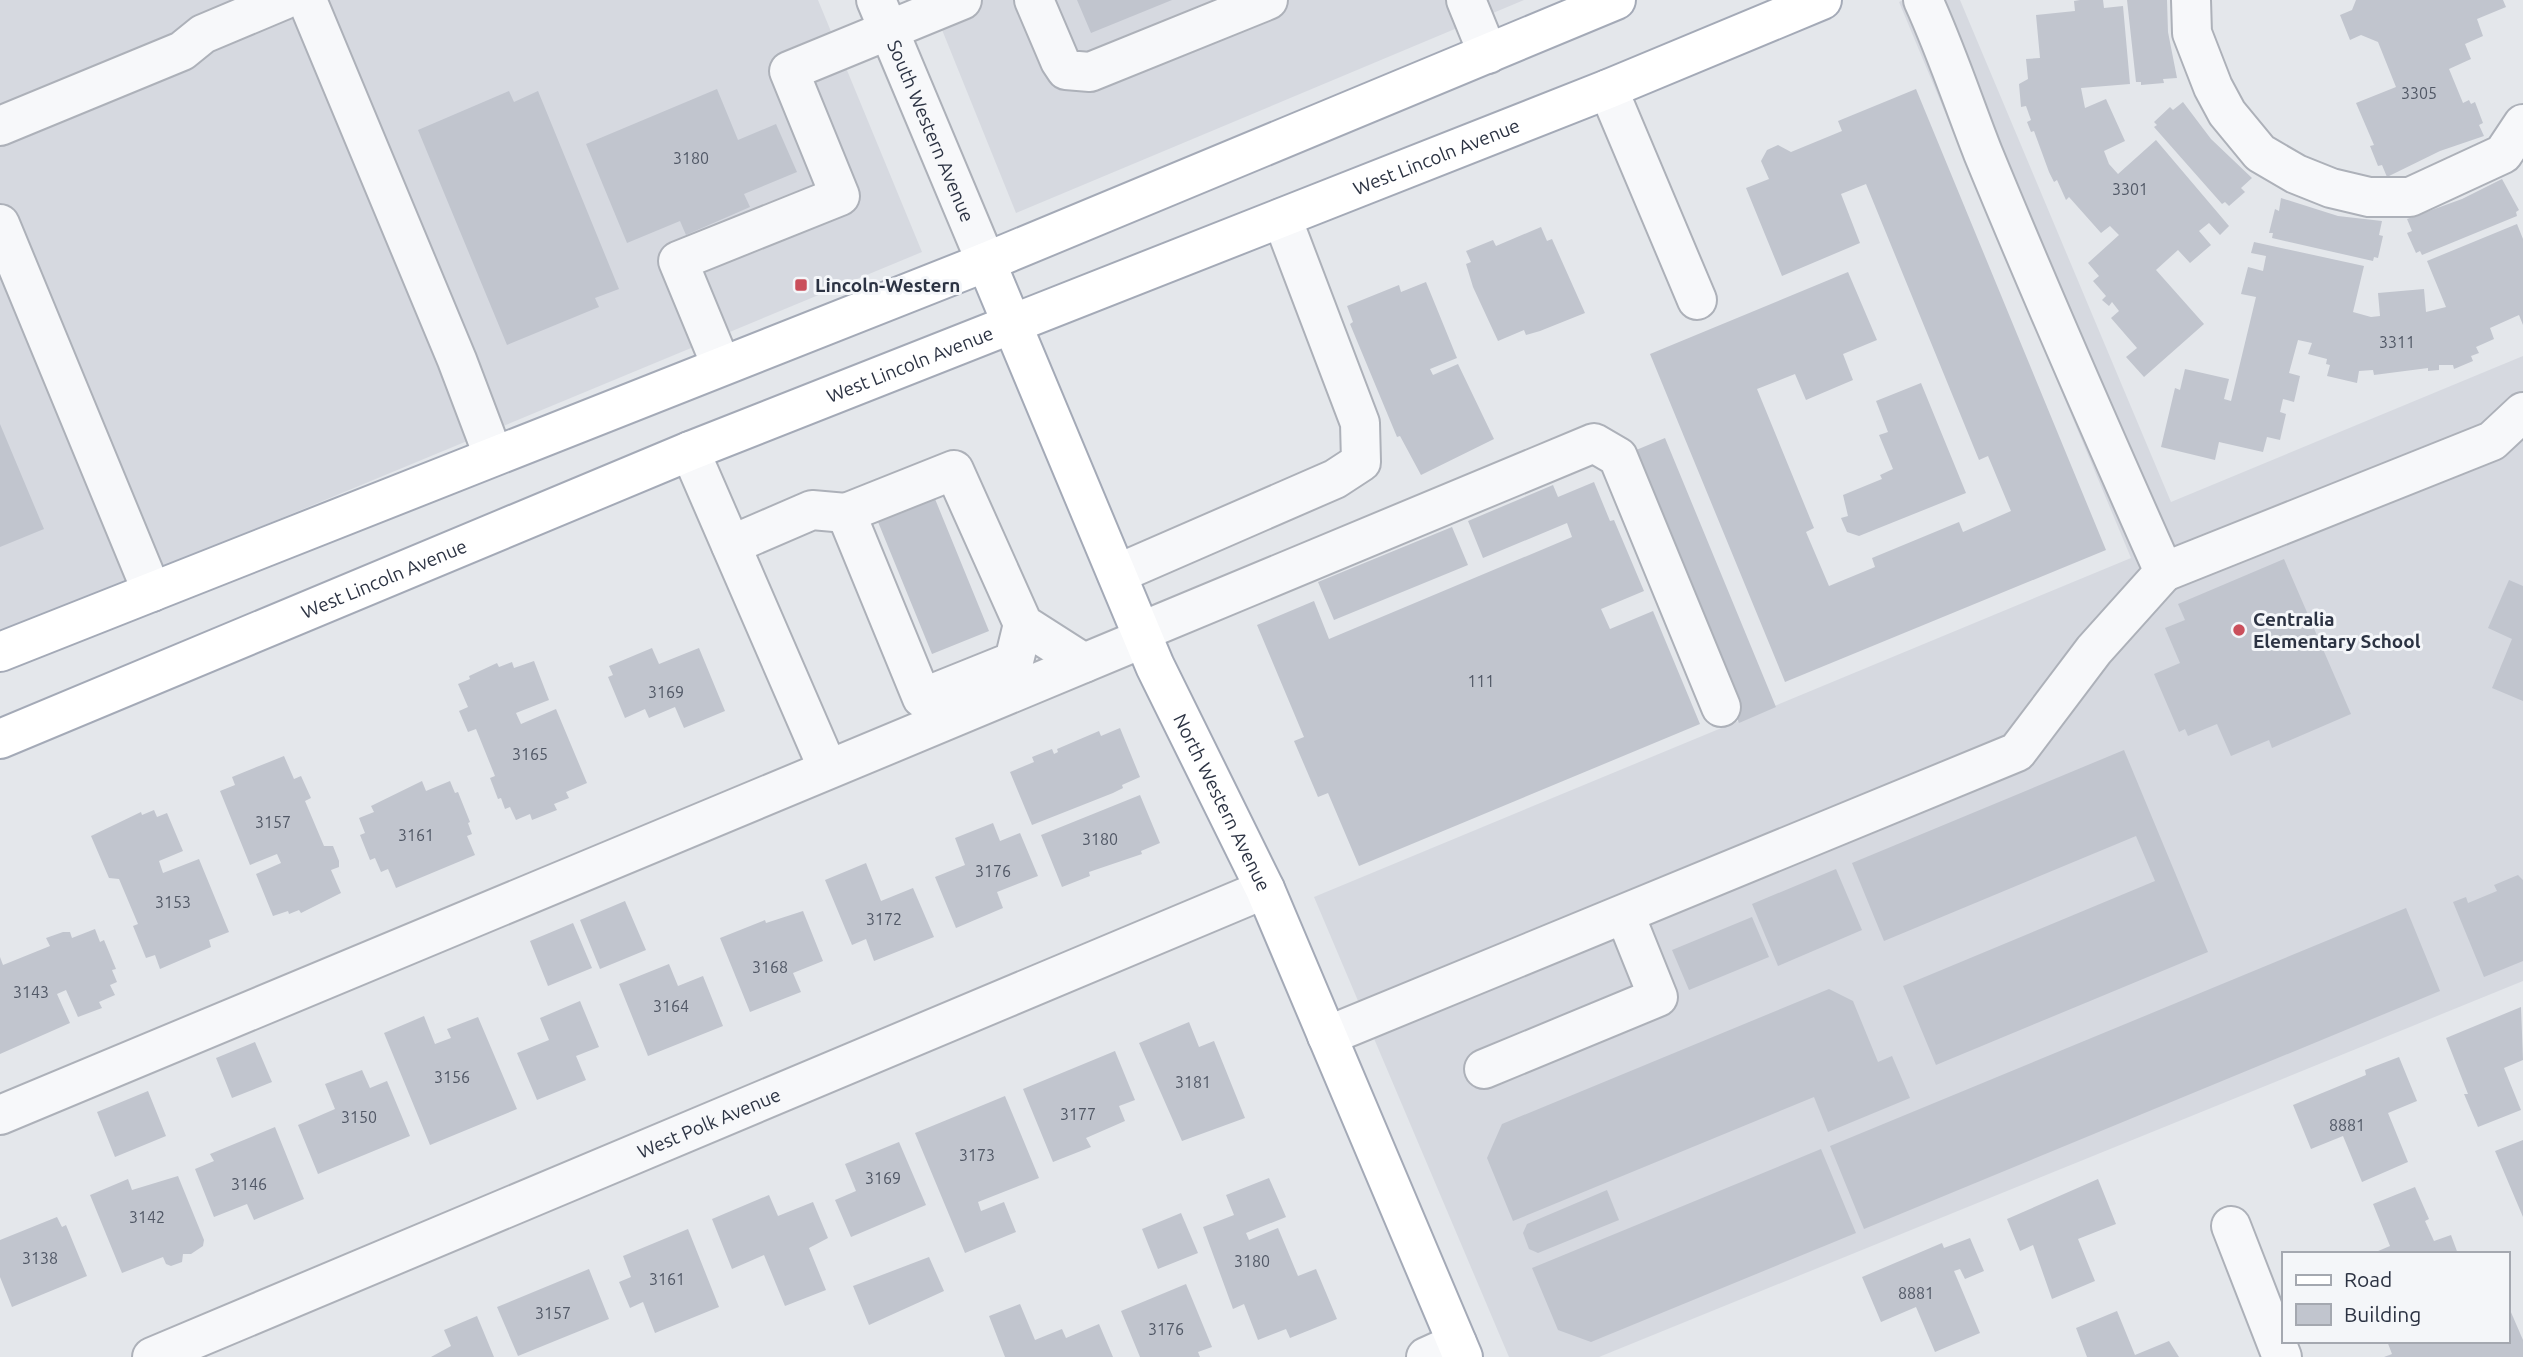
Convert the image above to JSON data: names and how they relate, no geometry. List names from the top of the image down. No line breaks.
{"streets":{"main road":["West Lincoln Avenue","North Western Avenue"],"street":["South Western Avenue","West Polk Avenue"]},"crossings":[["South Western Avenue","North Western Avenue"],["West Lincoln Avenue","North Western Avenue"],["North Western Avenue","West Polk Avenue"]],"places":{"transit":["Lincoln-Western"],"other":["Centralia Elementary School"]},"house_numbers":["3305","3180","3301","3311","111","3169","3165","3157","3161","3180","3176","3153","3172","3168","3143","3164","3156","3181","3177","3150","8881","3173","3169","3146","3142","3138","3180","3161","8881","3157","3176"],"legend":["Road","Building"]}
